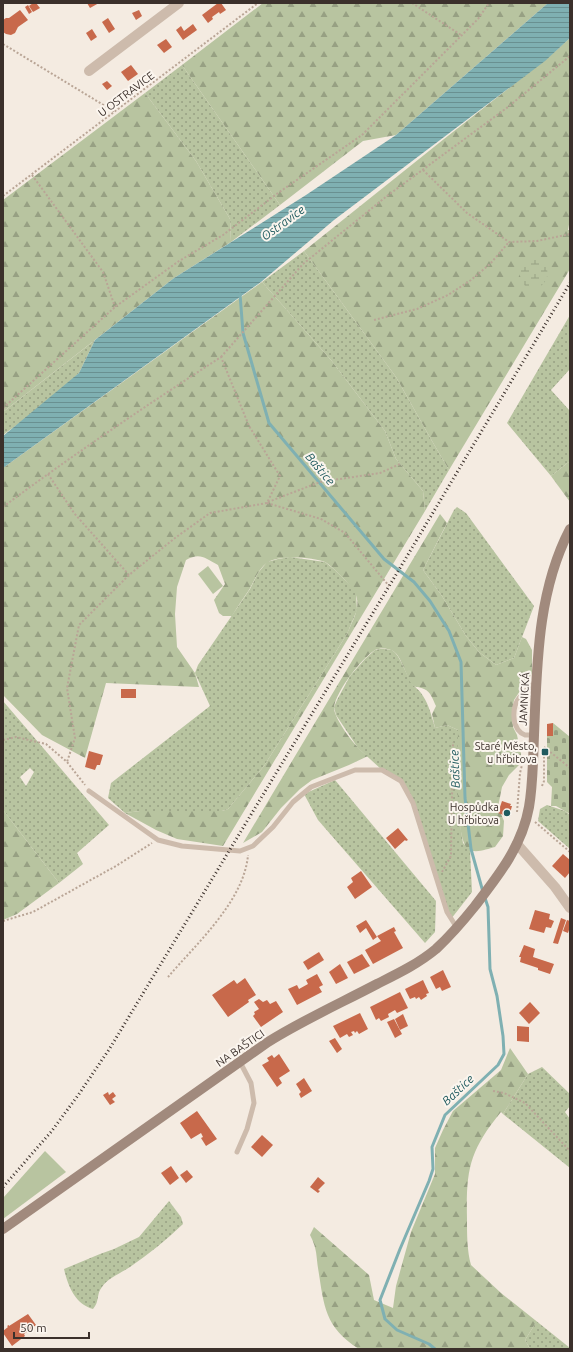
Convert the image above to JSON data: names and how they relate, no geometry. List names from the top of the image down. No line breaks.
{"streets":{"main road":["JAMNICKÁ","NA BAŠTICI"],"path":["U OSTRAVICE"]},"crossings":[["JAMNICKÁ","NA BAŠTICI"]],"water":["Ostravice","Baštice"],"places":{"transit":["Staré Město, u hřbitova"],"other":["Hospůdka U hřbitova"]},"scale_bar":"50 m"}
